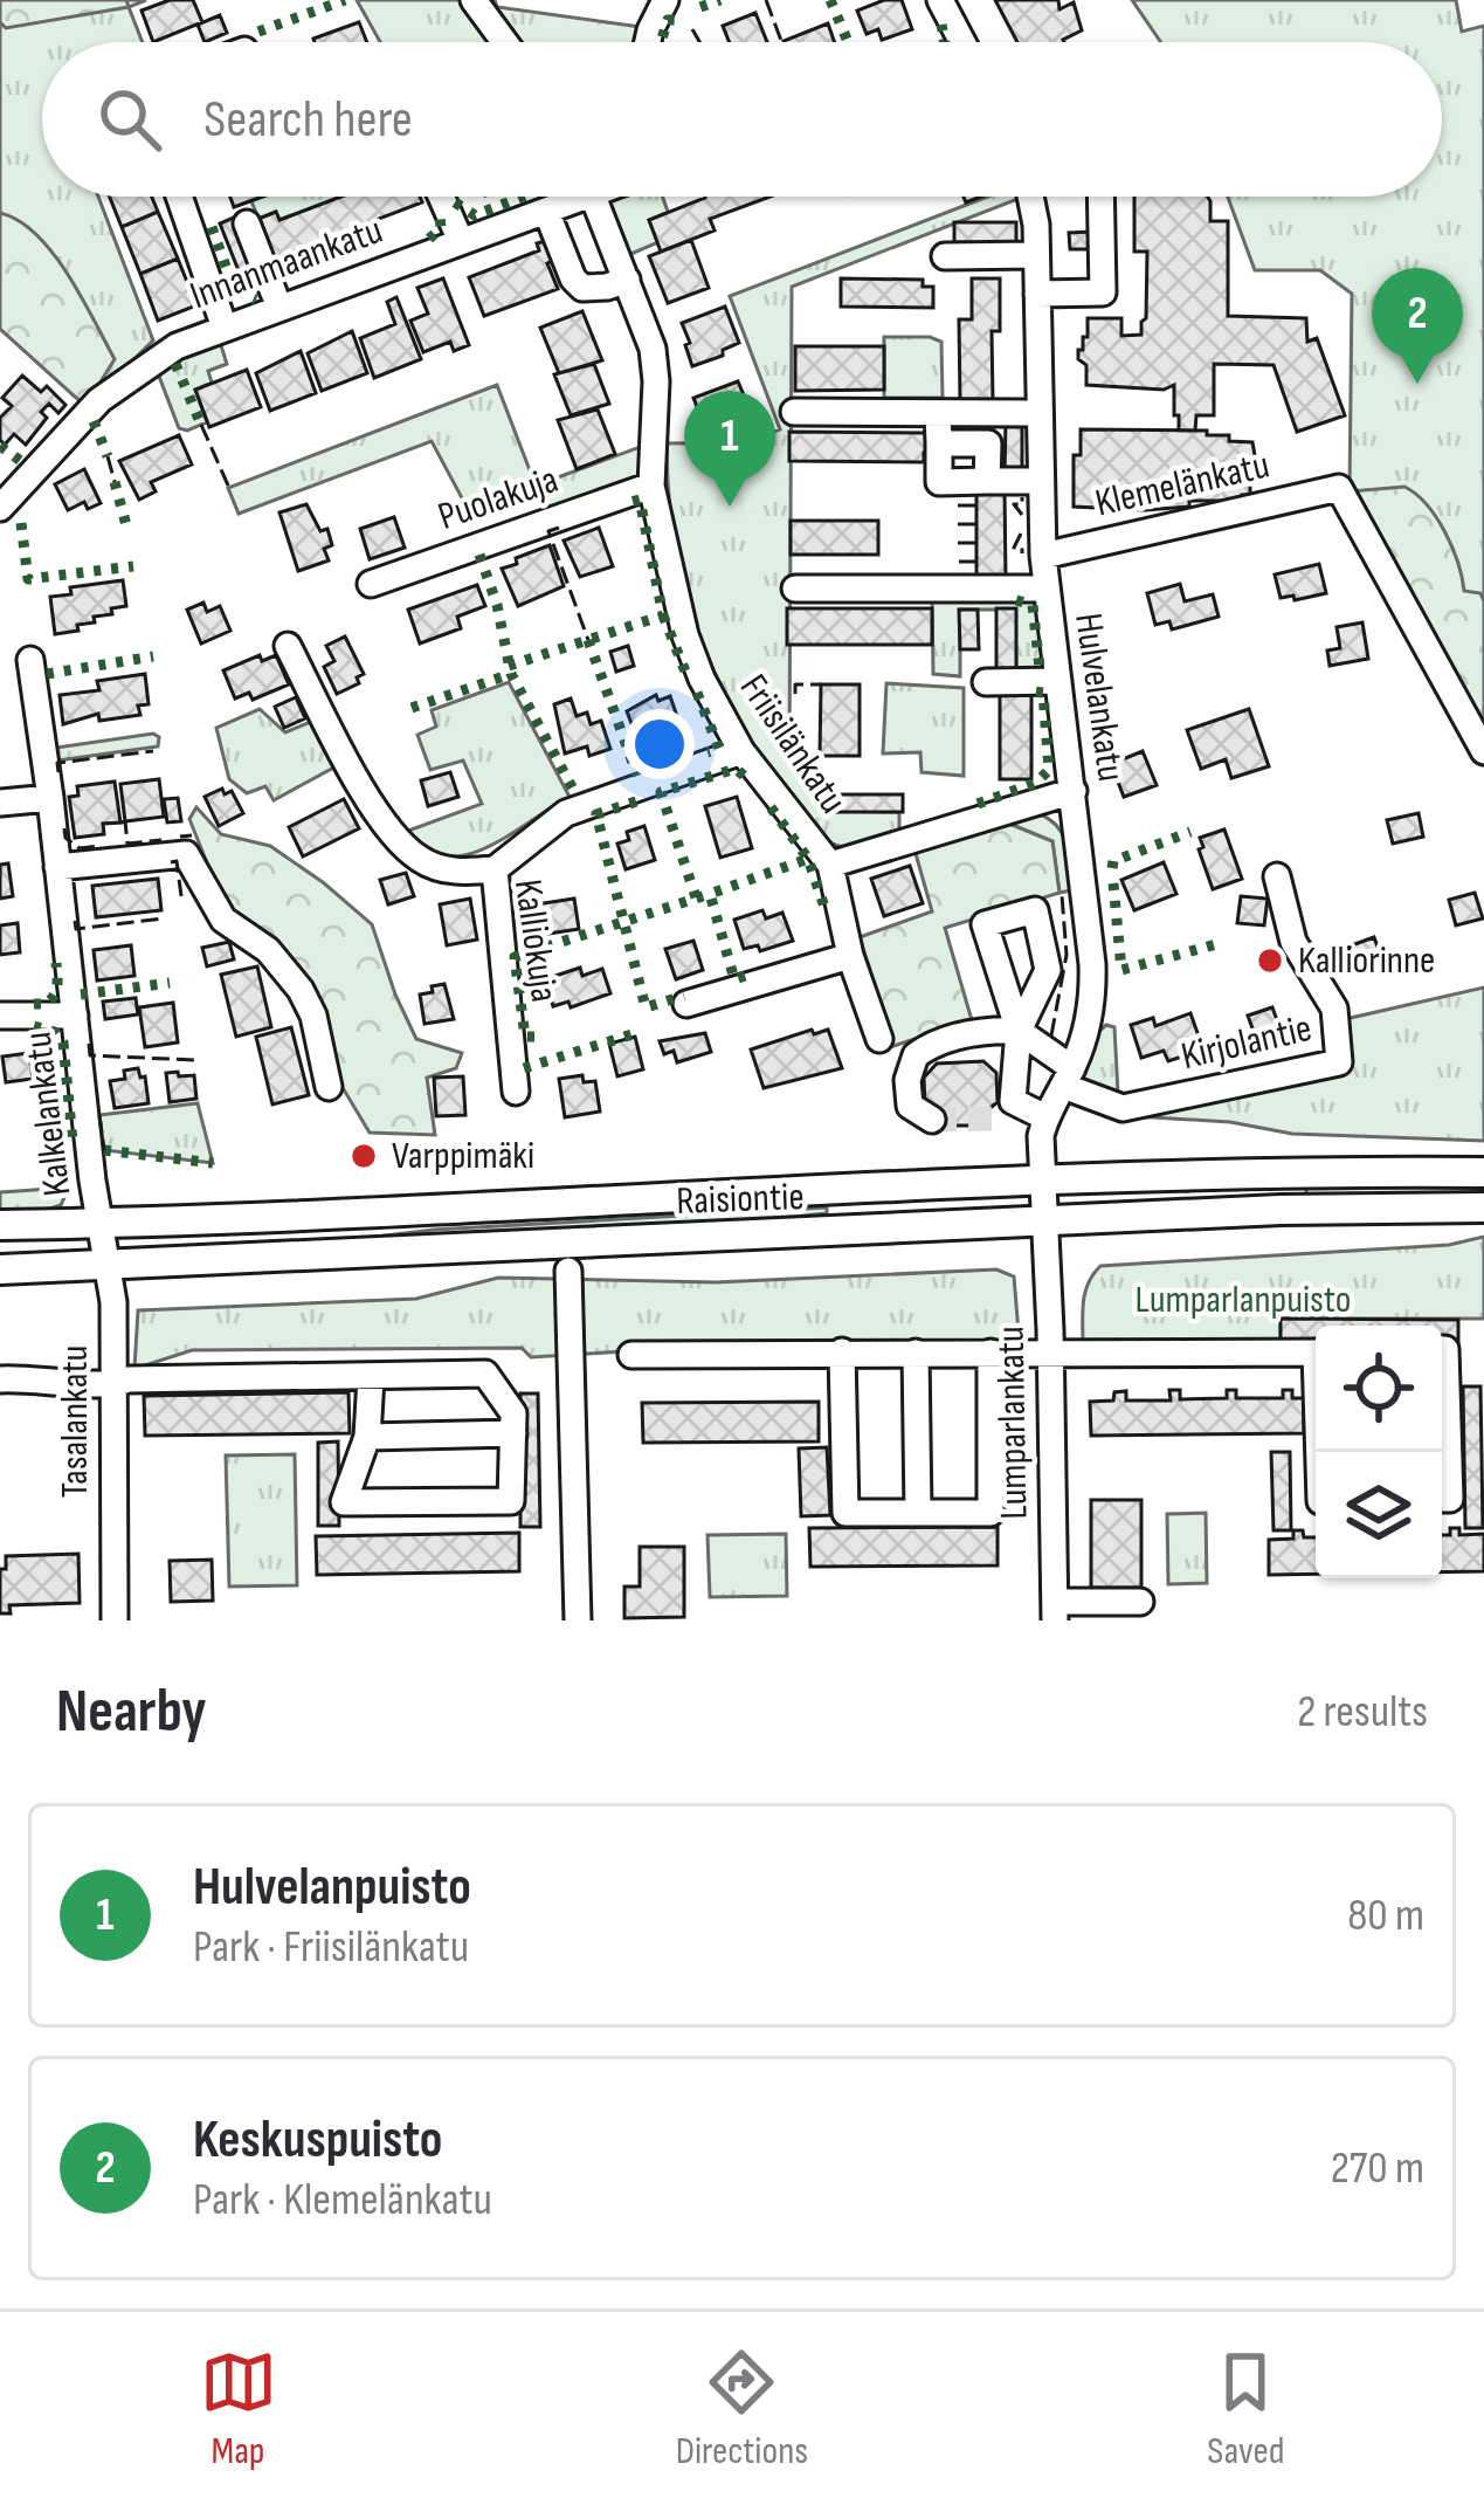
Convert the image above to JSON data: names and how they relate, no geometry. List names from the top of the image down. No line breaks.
{"streets":{"main road":["Raisiontie"],"street":["Innanmaankatu","Klemelänkatu","Puolakuja","Hulvelankatu","Friisilänkatu","Kalliokuja","Kirjolantie","Kalkelankatu","Tasalankatu","Lumparlankatu"]},"crossings":[["Klemelänkatu","Hulvelankatu"],["Puolakuja","Friisilänkatu"],["Hulvelankatu","Friisilänkatu"],["Hulvelankatu","Kirjolantie"],["Hulvelankatu","Raisiontie"],["Hulvelankatu","Lumparlankatu"],["Kalkelankatu","Raisiontie"],["Kalkelankatu","Tasalankatu"],["Raisiontie","Tasalankatu"],["Raisiontie","Lumparlankatu"]],"parks":["Lumparlanpuisto"],"places":["Kalliorinne","Varppimäki"],"page":{"search":"Search here","pins":["2","1"],"heading":["Nearby","2 results"],"list":[{"mark":"1","name":"Hulvelanpuisto","note":"Park · Friisilänkatu","value":"80 m"},{"mark":"2","name":"Keskuspuisto","note":"Park · Klemelänkatu","value":"270 m"}],"nav":["Map","Directions","Saved"]}}
